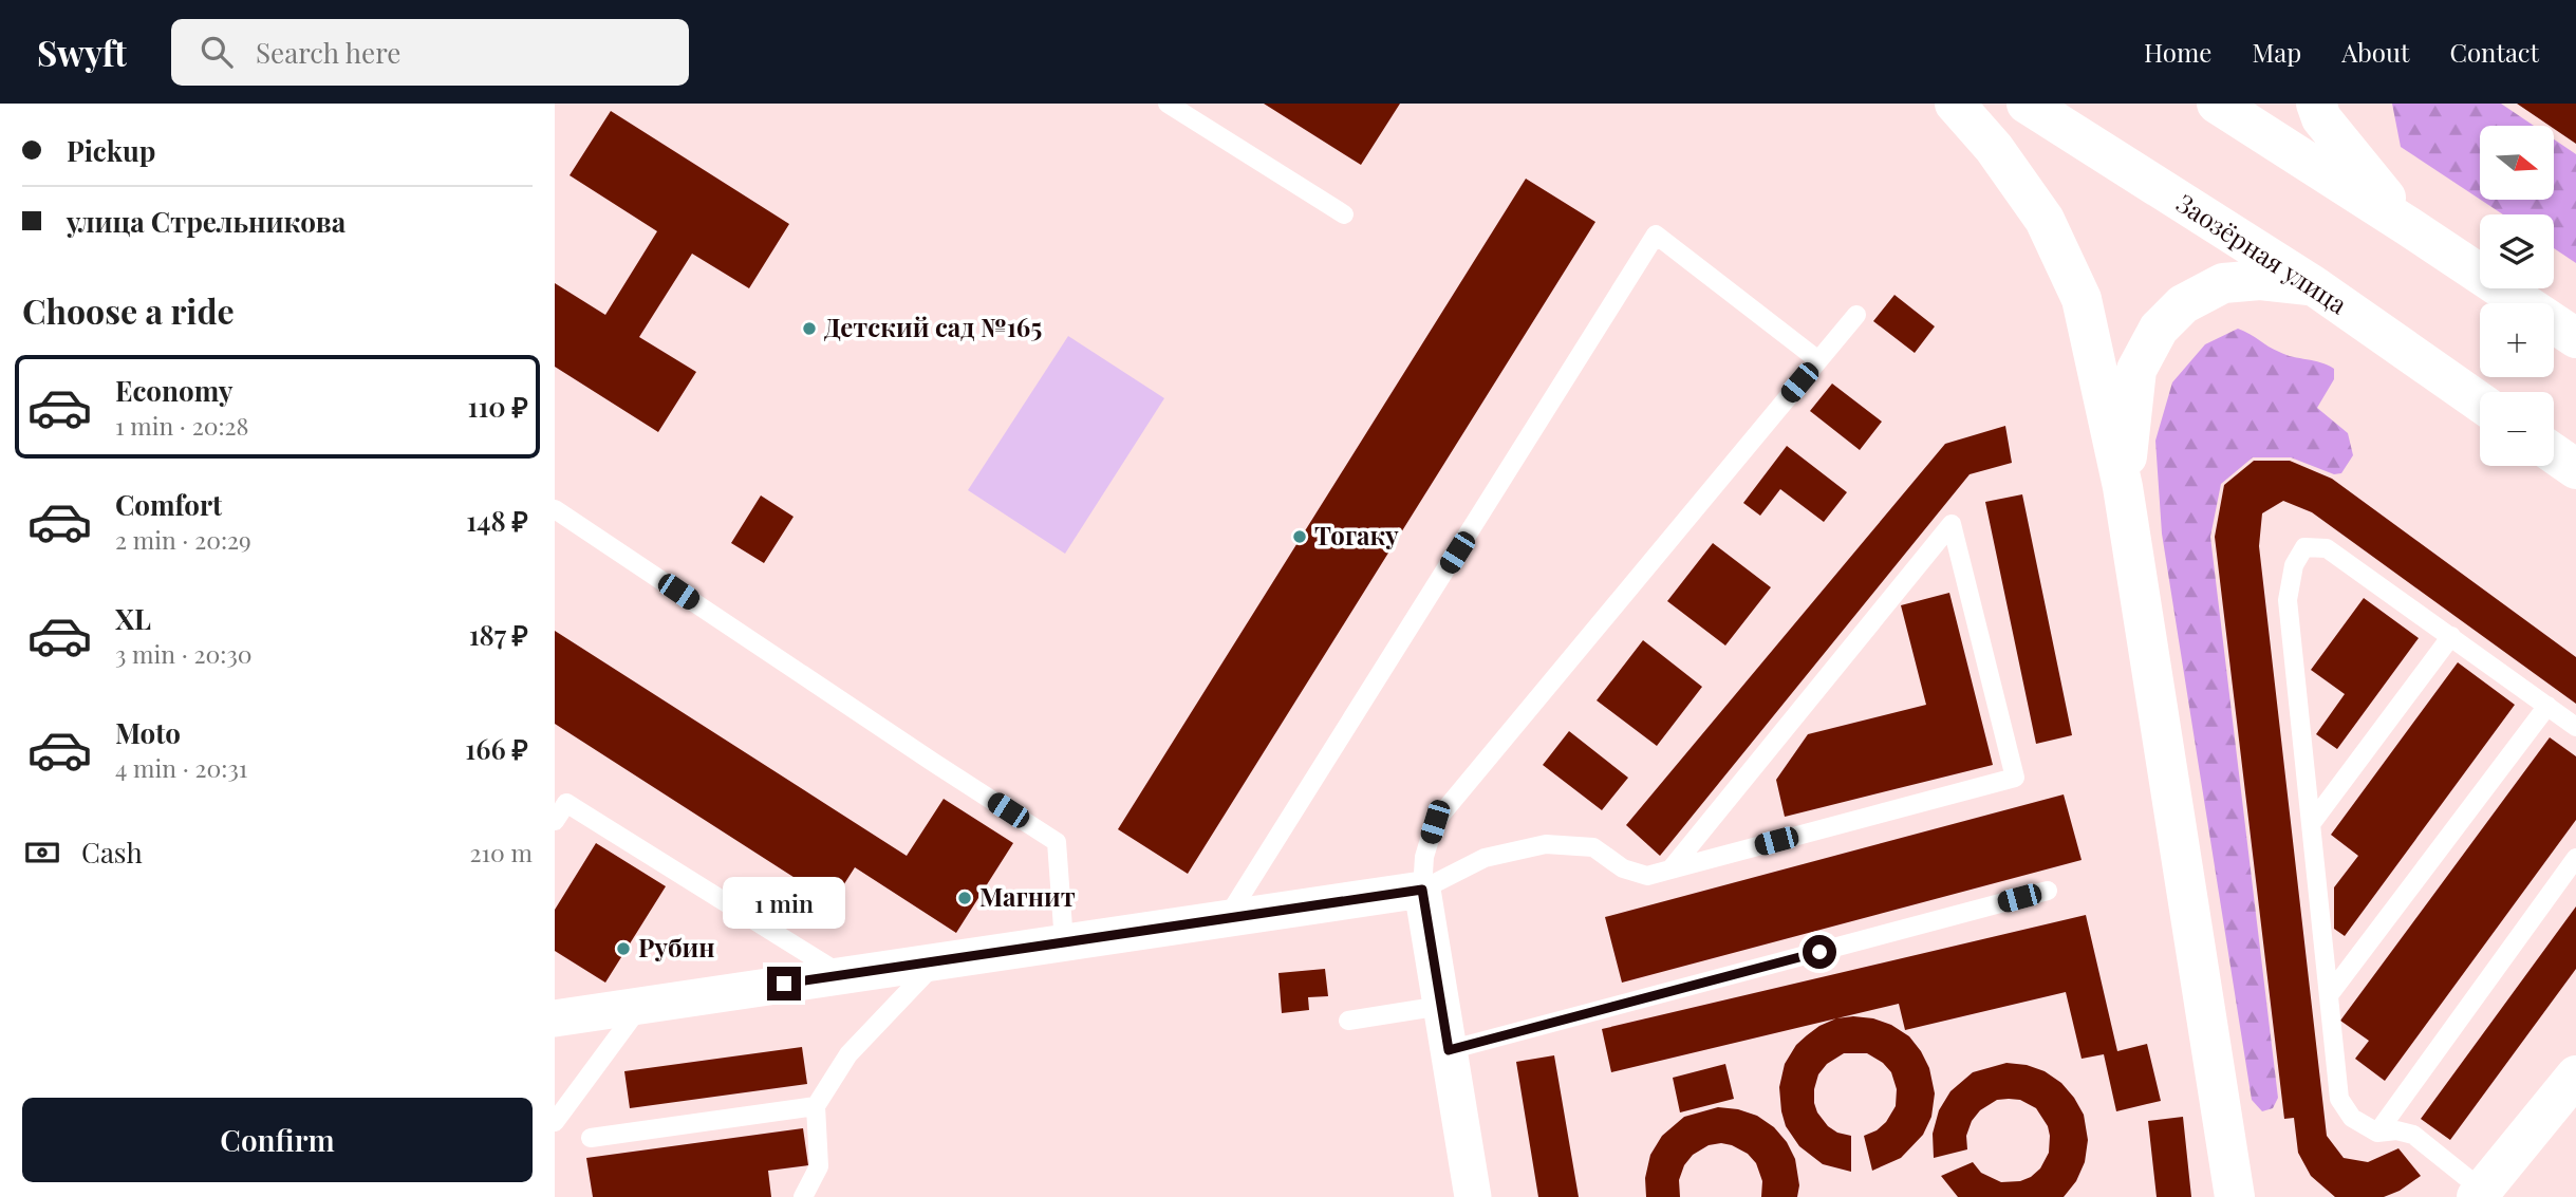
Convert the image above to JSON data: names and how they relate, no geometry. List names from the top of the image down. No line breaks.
{"streets":{"main road":["Заозёрная улица"]},"places":["Детский сад №165","Тогаку","Магнит","Рубин"],"north":"right","page":{"header":"Swyft","search":"Search here","nav":["Home","Map","About","Contact"],"banner":["Pickup","улица Стрельникова"],"map_buttons":["+","−"],"heading":"Choose a ride","list":[{"name":"Economy","note":"1 min · 20:28","value":"110 ₽"},{"name":"Comfort","note":"2 min · 20:29","value":"148 ₽"},{"name":"XL","note":"3 min · 20:30","value":"187 ₽"},{"name":"Moto","note":"4 min · 20:31","value":"166 ₽"}],"pay":["Cash","210 m"],"bubble":"1 min","buttons":"Confirm"}}
